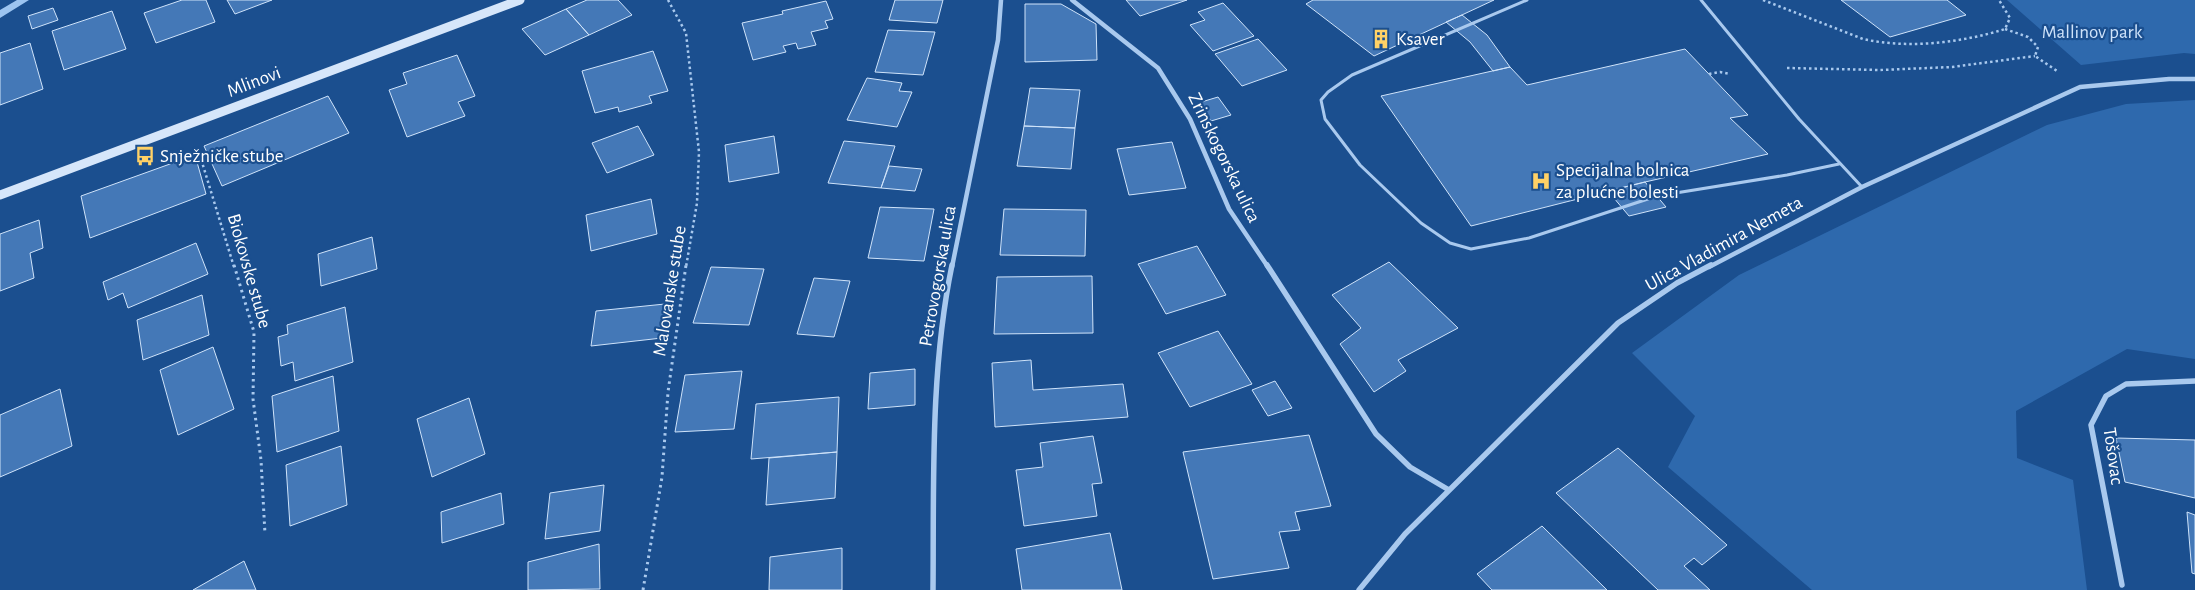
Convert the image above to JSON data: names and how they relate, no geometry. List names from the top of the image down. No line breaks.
{"streets":{"main road":["Mlinovi"],"street":["Zrinskogorska ulica","Ulica Vladimira Nemeta","Petrovogorska ulica","Tošovac"],"path":["Biokovske stube","Malovanske stube"]},"crossings":[["Zrinskogorska ulica","Ulica Vladimira Nemeta"]],"parks":["Mallinov park"],"places":{"building":["Ksaver"],"bus stop":["Snježničke stube"],"hospital":["Specijalna bolnica za plućne bolesti"]}}
